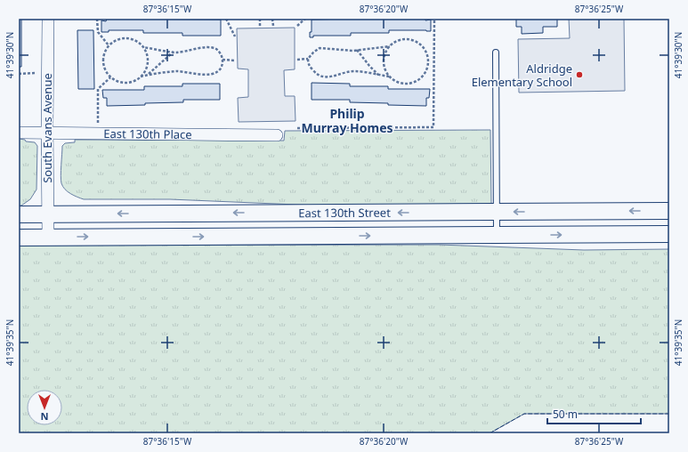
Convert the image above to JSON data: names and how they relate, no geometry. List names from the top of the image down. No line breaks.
{"streets":{"main road":["East 130th Street"],"street":["South Evans Avenue","East 130th Place"]},"crossings":[["South Evans Avenue","East 130th Place"],["South Evans Avenue","East 130th Street"]],"districts":["Philip Murray Homes"],"places":["Aldridge Elementary School"],"scale_bar":"50 m","north":"bottom","coordinates":["87°36'15\"W","87°36'20\"W","87°36'25\"W","41°39'30\"N","41°39'35\"N"]}
